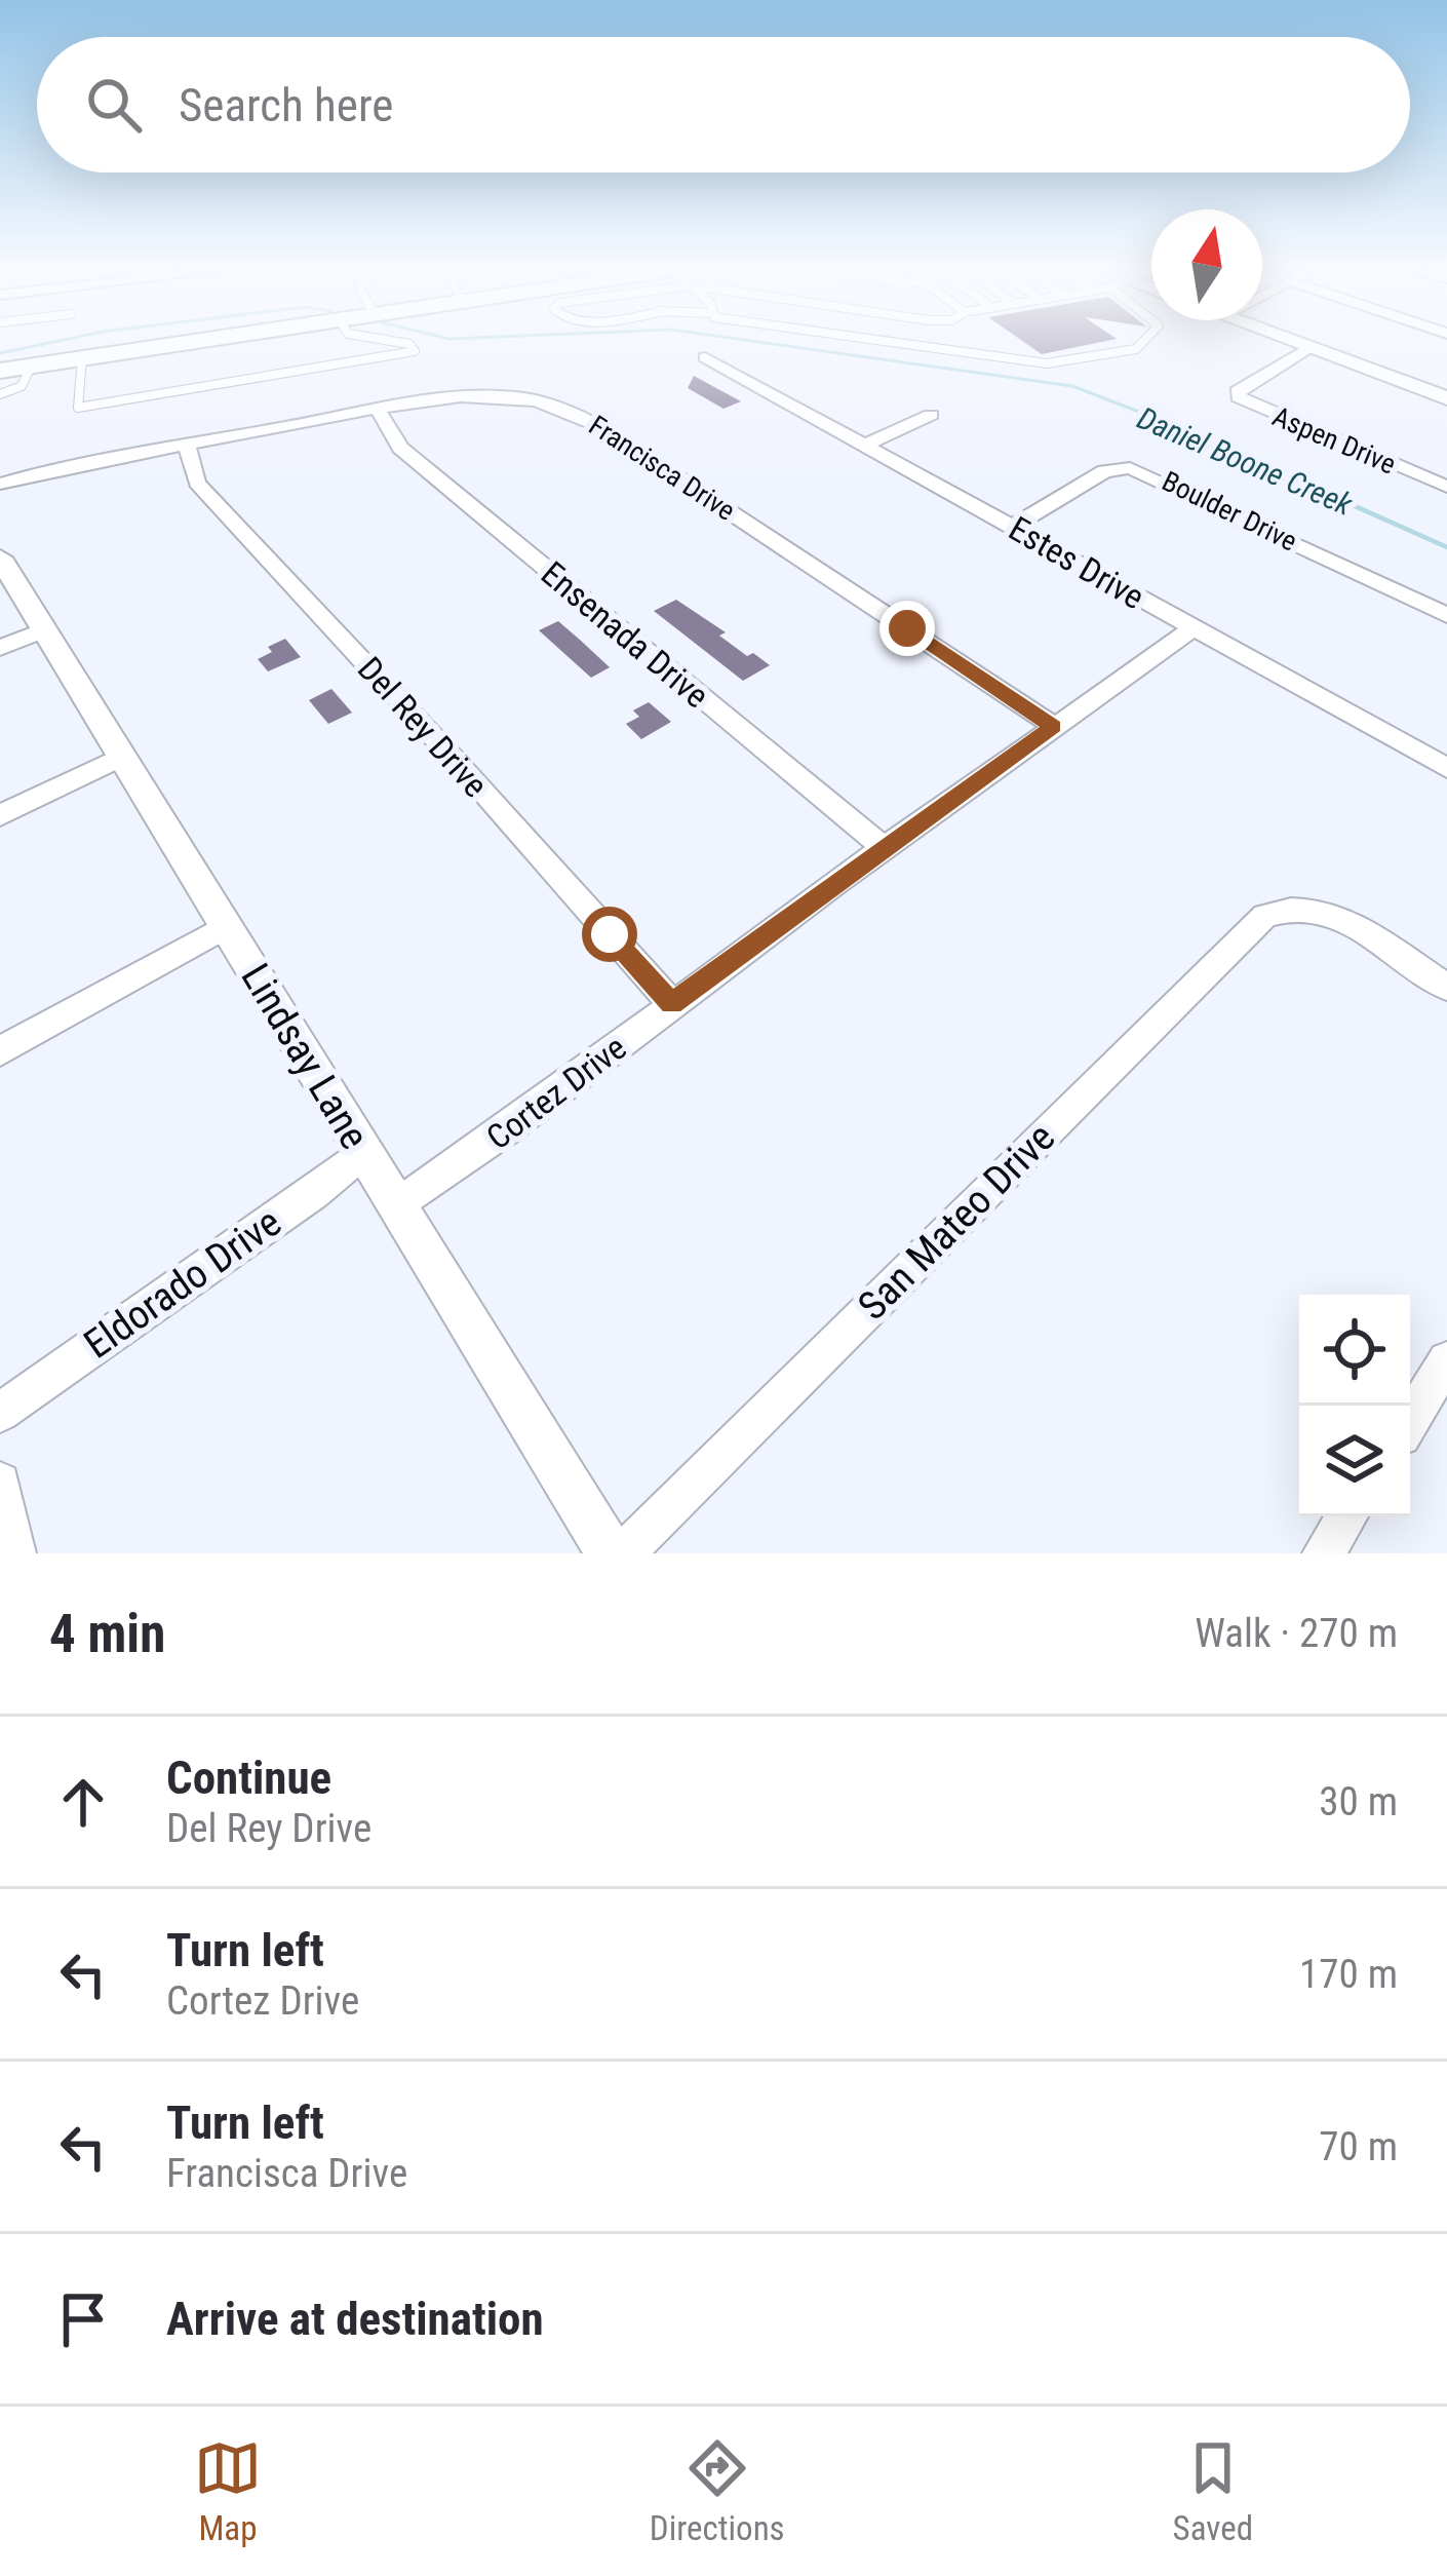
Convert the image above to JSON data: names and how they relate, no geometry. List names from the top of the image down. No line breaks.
{"streets":{"street":["Aspen Drive","Francisca Drive","Boulder Drive","Estes Drive","Ensenada Drive","Del Rey Drive","Lindsay Lane","Cortez Drive","San Mateo Drive","Eldorado Drive"]},"crossings":[["Francisca Drive","Ensenada Drive"],["Francisca Drive","Del Rey Drive"],["Francisca Drive","Cortez Drive"],["Boulder Drive","Estes Drive"],["Estes Drive","Cortez Drive"],["Ensenada Drive","Cortez Drive"],["Del Rey Drive","Cortez Drive"],["Lindsay Lane","Cortez Drive"],["Lindsay Lane","Eldorado Drive"]],"water":["Daniel Boone Creek"],"north":"top","page":{"search":"Search here","heading":["4 min","Walk · 270 m"],"list":[["Continue","Del Rey Drive","30 m"],["Turn left","Cortez Drive","170 m"],["Turn left","Francisca Drive","70 m"],"Arrive at destination"],"nav":["Map","Directions","Saved"]}}
